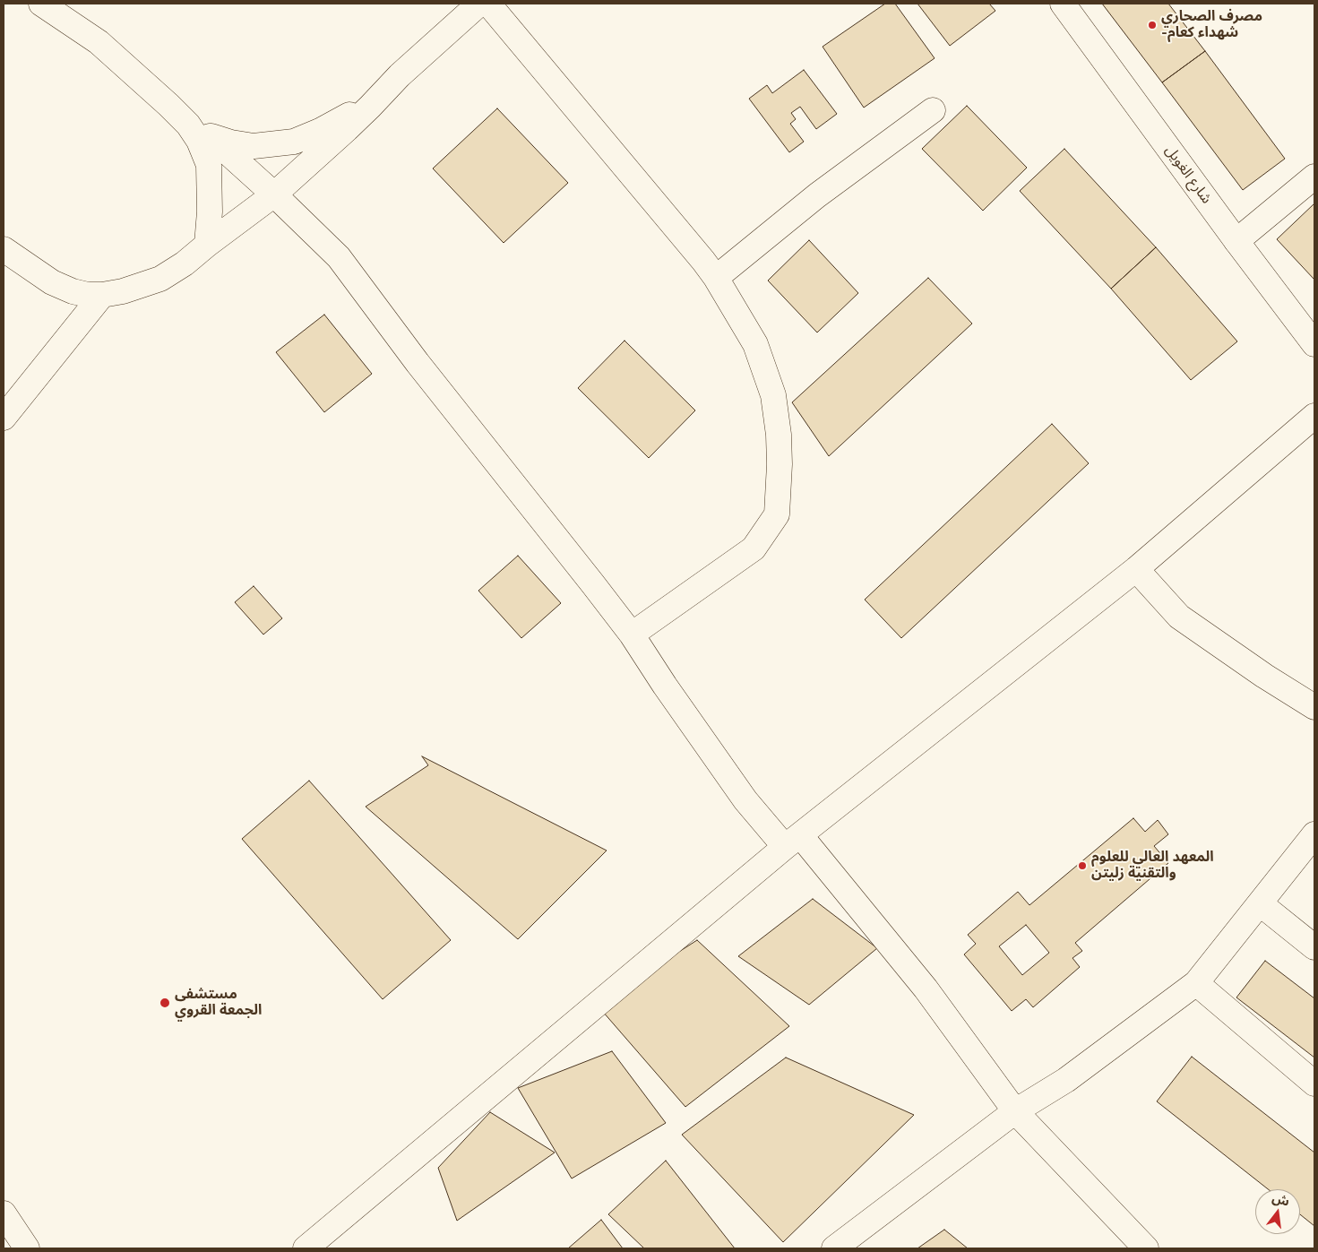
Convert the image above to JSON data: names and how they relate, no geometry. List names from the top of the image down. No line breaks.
{"streets":{"street":["شارع الغويل"]},"places":["مصرف الصحاري -شهداء كعام","المعهد العالي للعلوم والتقنية زليتن","مستشفى الجمعة القروي"],"north":"top"}
